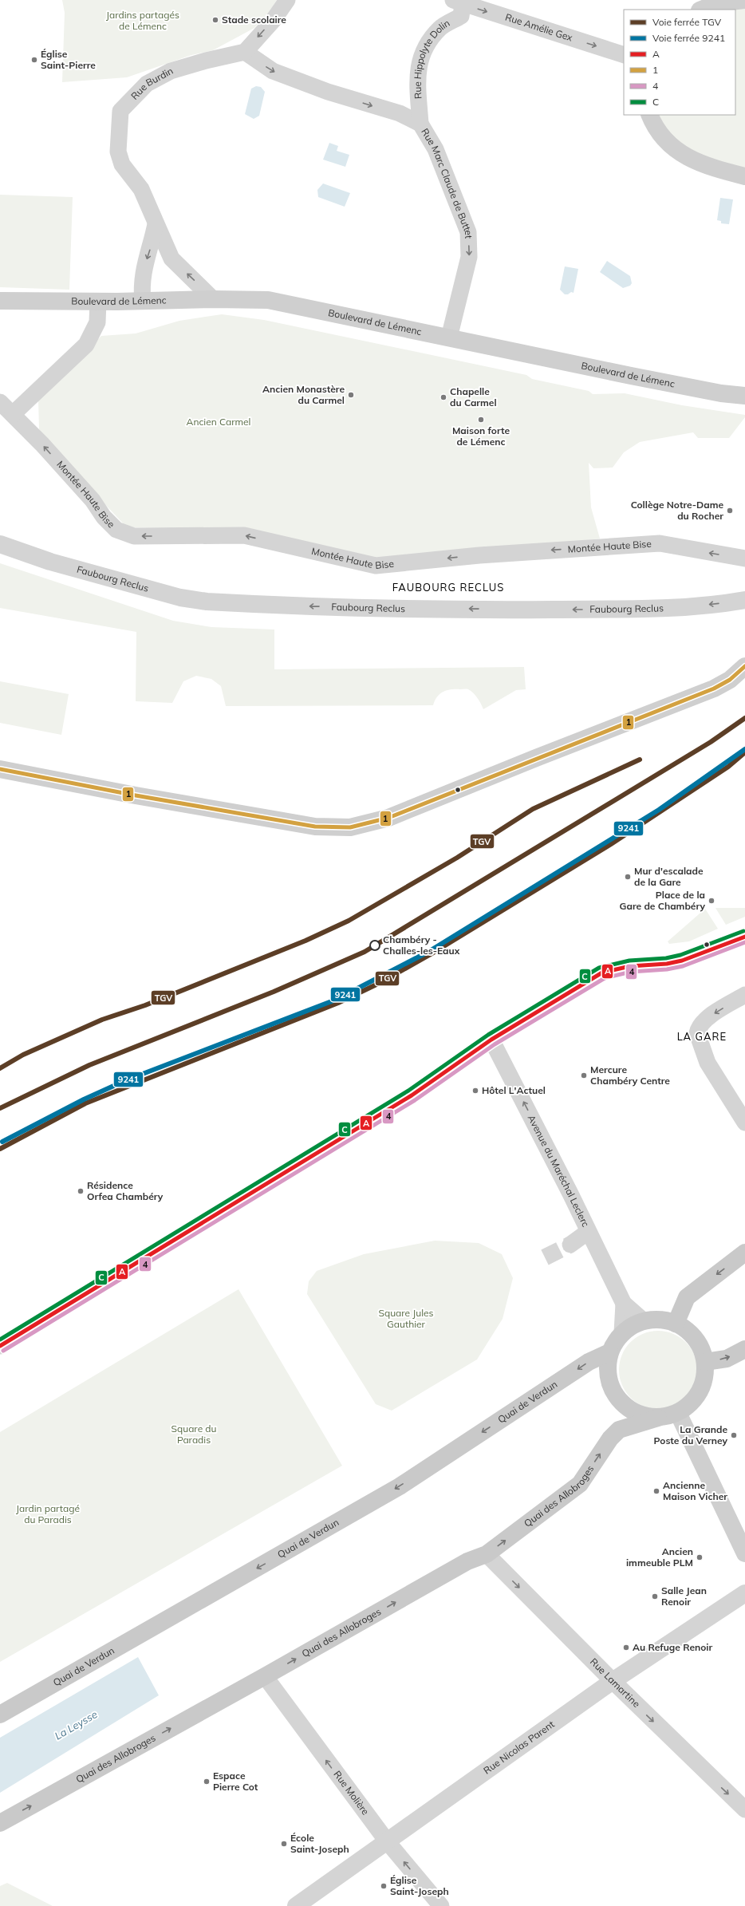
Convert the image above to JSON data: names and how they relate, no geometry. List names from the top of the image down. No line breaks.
{"streets":{"main road":["Boulevard de Lémenc","Quai de Verdun","Quai des Allobroges"],"street":["Rue Amélie Gex","Rue Hippolyte Dolin","Rue Burdin","Rue Marc Claude de Buttet","Montée Haute Bise","Faubourg Reclus","Avenue du Maréchal Leclerc","Rue Lamartine","Rue Nicolas Parent","Rue Molière"]},"crossings":[["Rue Amélie Gex","Rue Hippolyte Dolin"],["Rue Hippolyte Dolin","Rue Marc Claude de Buttet"],["Rue Burdin","Rue Marc Claude de Buttet"],["Rue Burdin","Boulevard de Lémenc"],["Rue Marc Claude de Buttet","Boulevard de Lémenc"],["Avenue du Maréchal Leclerc","Quai de Verdun"],["Avenue du Maréchal Leclerc","Quai des Allobroges"],["Quai de Verdun","Quai des Allobroges"],["Quai des Allobroges","Rue Lamartine"],["Quai des Allobroges","Rue Molière"],["Rue Lamartine","Rue Nicolas Parent"],["Rue Nicolas Parent","Rue Molière"]],"one_way":["Rue Amélie Gex","Rue Marc Claude de Buttet","Montée Haute Bise","Faubourg Reclus","Quai de Verdun","Quai des Allobroges","Rue Lamartine","Rue Molière"],"districts":["FAUBOURG RECLUS","LA GARE"],"water":["La Leysse"],"parks":["Jardins partagés de Lémenc","Ancien Carmel","Square Jules Gauthier","Square du Paradis","Jardin partagé du Paradis"],"places":["Stade scolaire","Église Saint-Pierre","Ancien Monastère du Carmel","Chapelle du Carmel","Maison forte de Lémenc","Collège Notre-Dame du Rocher","Mur d'escalade de la Gare","Place de la Gare de Chambéry","Chambéry - Challes-les-Eaux","Mercure Chambéry Centre","Hôtel L'Actuel","Résidence Orfea Chambéry","La Grande Poste du Verney","Ancienne Maison Vicher","Ancien immeuble PLM","Salle Jean Renoir","Au Refuge Renoir","Espace Pierre Cot","École Saint-Joseph","Église Saint-Joseph"],"lines":["transit line 1","rail line TGV","rail line 9241","transit line C","transit line A","transit line 4"],"legend":["Voie ferrée TGV","Voie ferrée 9241","A","1","4","C"]}
